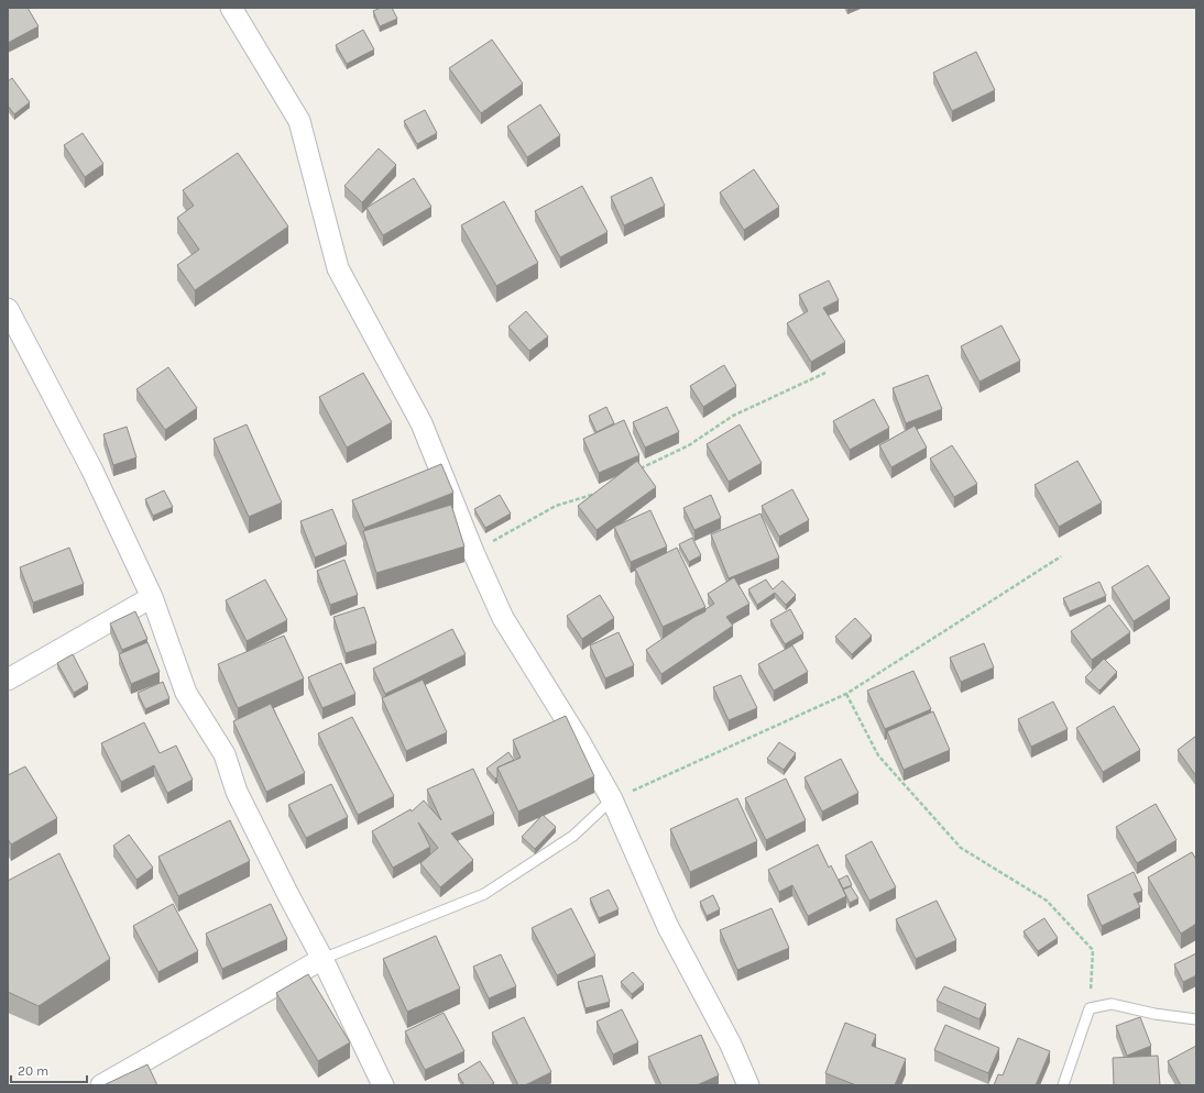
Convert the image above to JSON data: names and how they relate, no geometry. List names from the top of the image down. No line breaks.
{"scale_bar":"20 m"}
